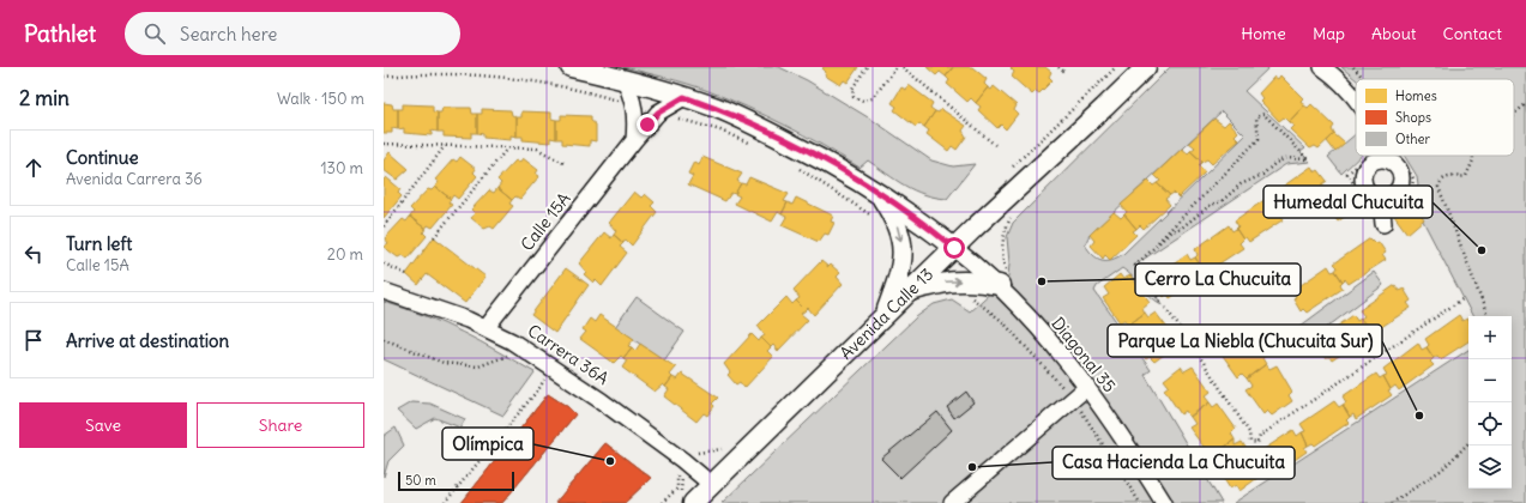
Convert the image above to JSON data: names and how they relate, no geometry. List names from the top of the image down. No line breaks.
{"streets":{"main road":["Avenida Calle 13"],"street":["Calle 15A","Carrera 36A","Diagonal 35"]},"crossings":[["Calle 15A","Carrera 36A"],["Avenida Calle 13","Carrera 36A"],["Avenida Calle 13","Diagonal 35"]],"places":["Humedal Chucuita","Cerro La Chucuita","Parque La Niebla (Chucuita Sur)","Olímpica","Casa Hacienda La Chucuita"],"legend":["Homes","Shops","Other"],"scale_bar":"50 m","page":{"header":"Pathlet","search":"Search here","nav":["Home","Map","About","Contact"],"heading":["2 min","Walk · 150 m"],"list":[["Continue","Avenida Carrera 36","130 m"],["Turn left","Calle 15A","20 m"],"Arrive at destination"],"map_buttons":["+","−"],"buttons":["Save","Share"],"scale":"50 m"}}
